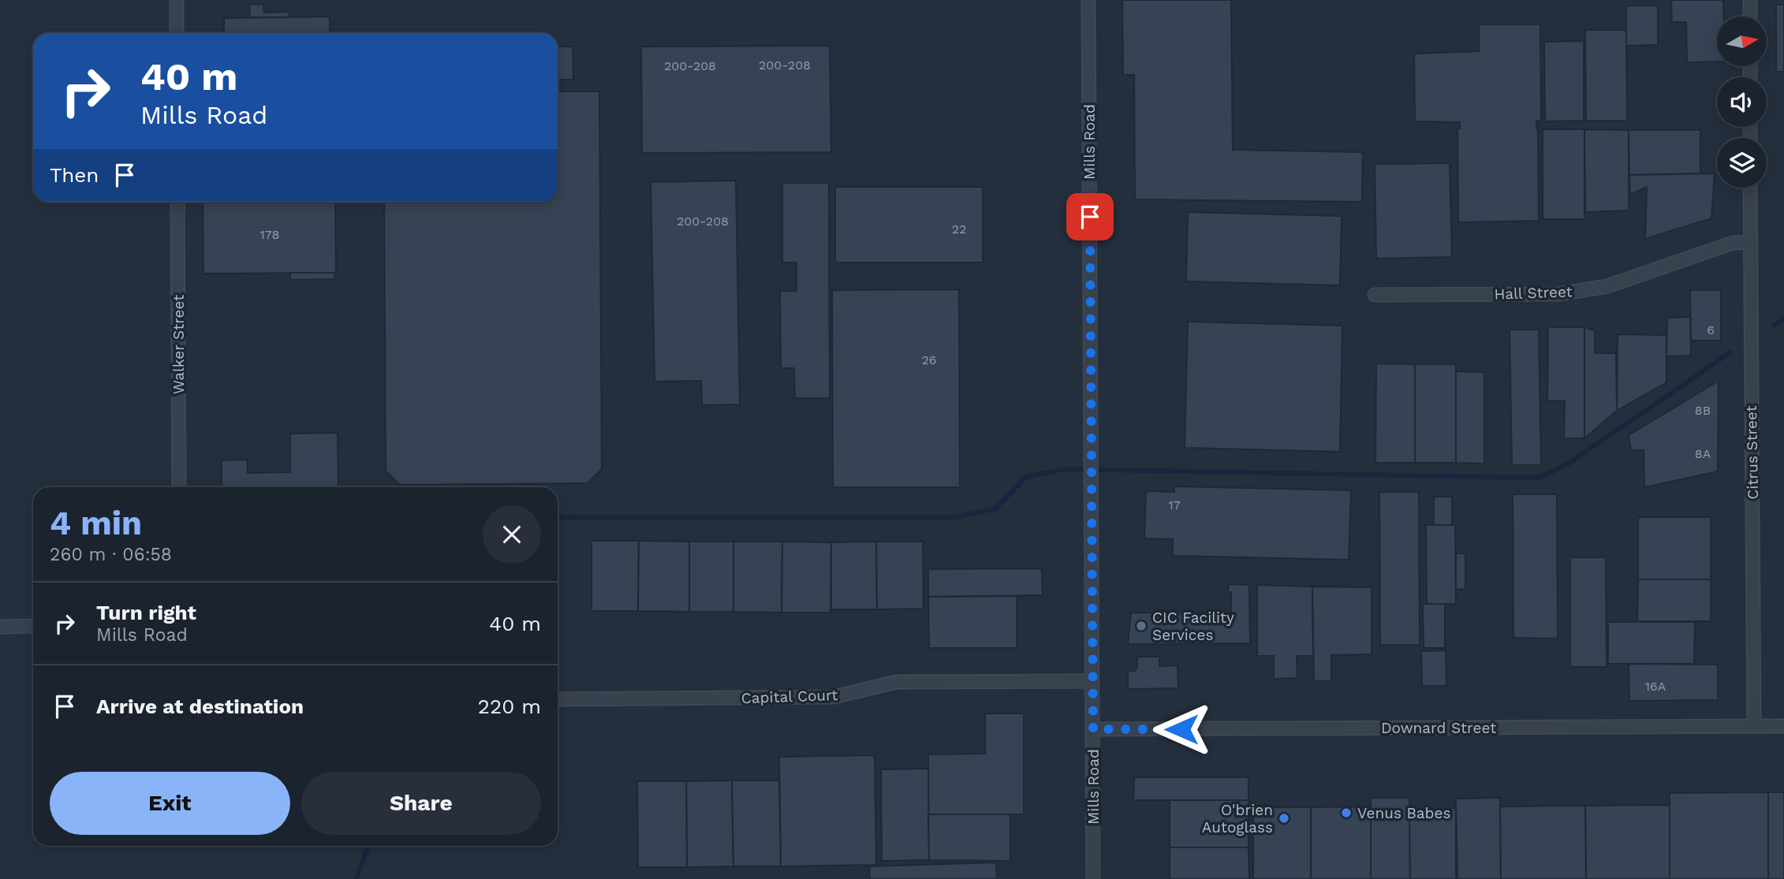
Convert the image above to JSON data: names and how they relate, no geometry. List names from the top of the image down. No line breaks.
{"streets":{"street":["Mills Road","Hall Street","Walker Street","Citrus Street","Capital Court","Downard Street"]},"crossings":[["Mills Road","Capital Court"],["Mills Road","Downard Street"],["Hall Street","Citrus Street"],["Citrus Street","Downard Street"]],"places":["CIC Facility Services","Venus Babes","O'brien Autoglass"],"house_numbers":["200-208","200-208","200-208","22","178","6","26","8B","8A","17","16A"],"north":"right","page":{"turn":["40 m","Mills Road"],"then":"Then","heading":["4 min","260 m · 06:58"],"list":[{"name":"Turn right","note":"Mills Road","value":"40 m"},{"name":"Arrive at destination","value":"220 m"}],"buttons":["Exit","Share"]}}
